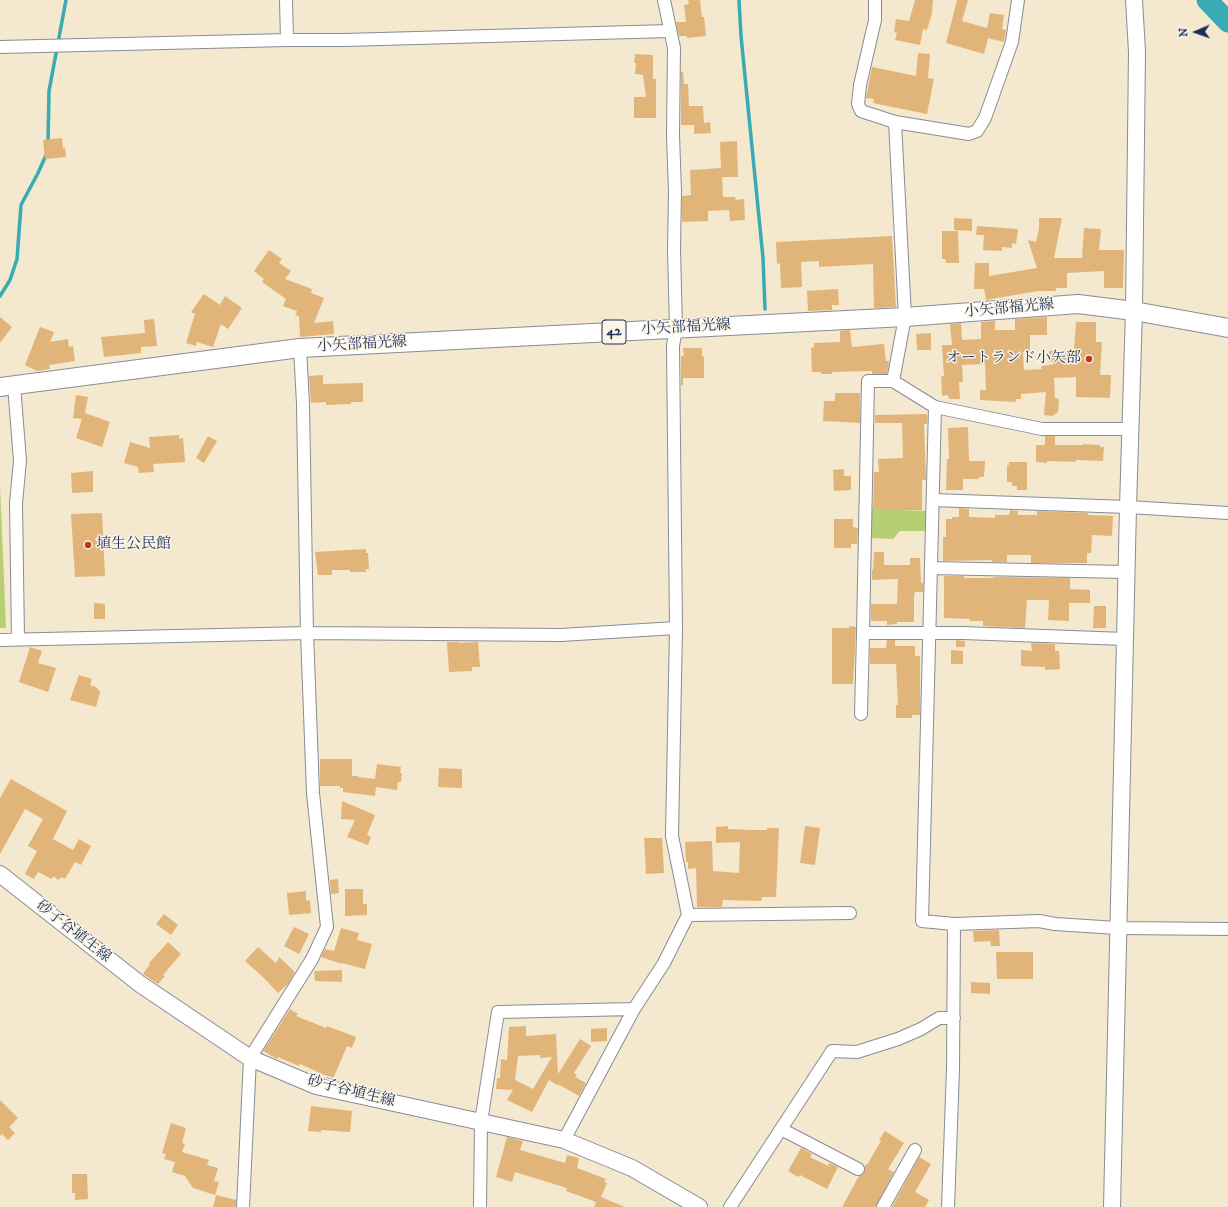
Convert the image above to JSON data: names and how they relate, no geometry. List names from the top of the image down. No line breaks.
{"streets":{"main road":["小矢部福光線","42"],"street":["砂子谷埴生線"]},"places":["オートランド小矢部","埴生公民館"],"north":"left"}
